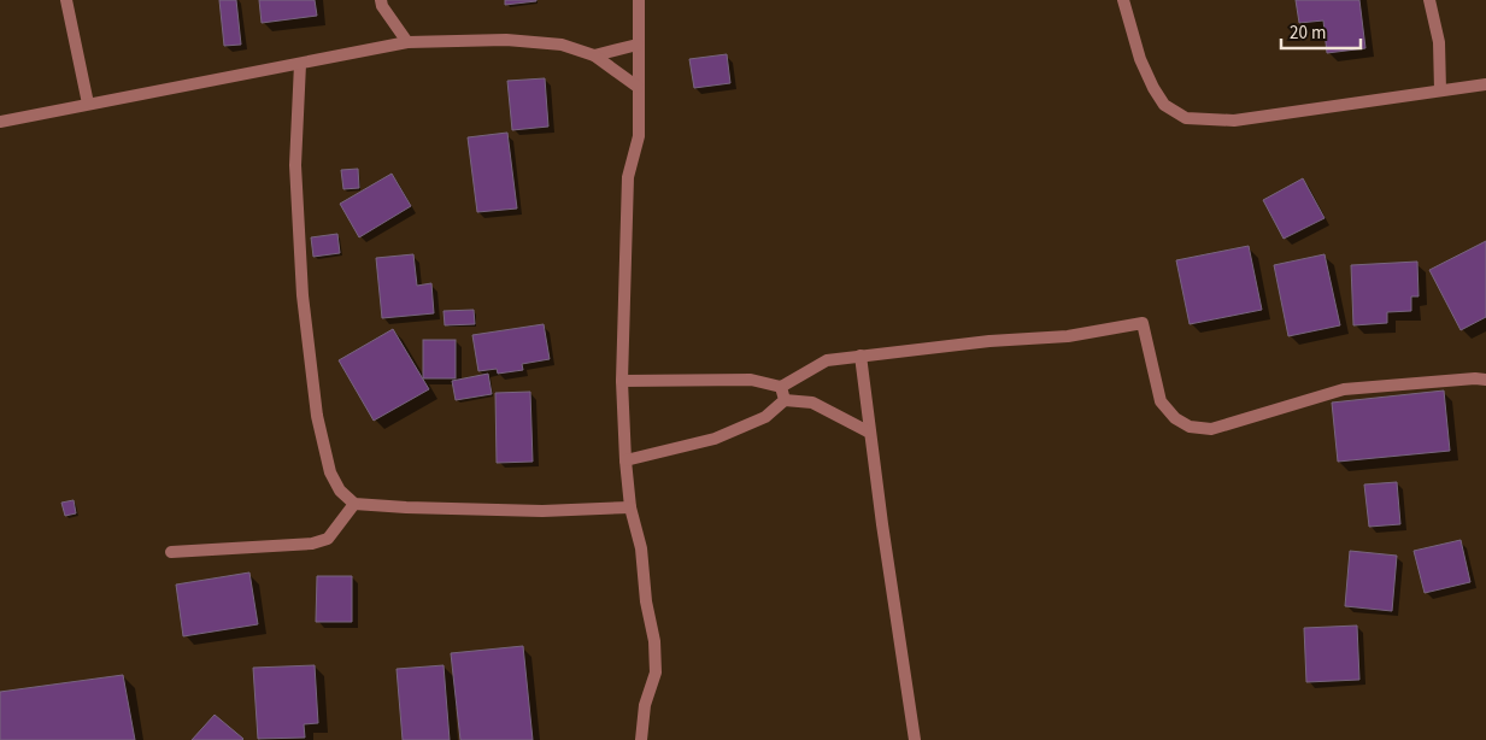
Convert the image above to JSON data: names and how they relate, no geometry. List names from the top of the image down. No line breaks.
{"scale_bar":"20 m"}
